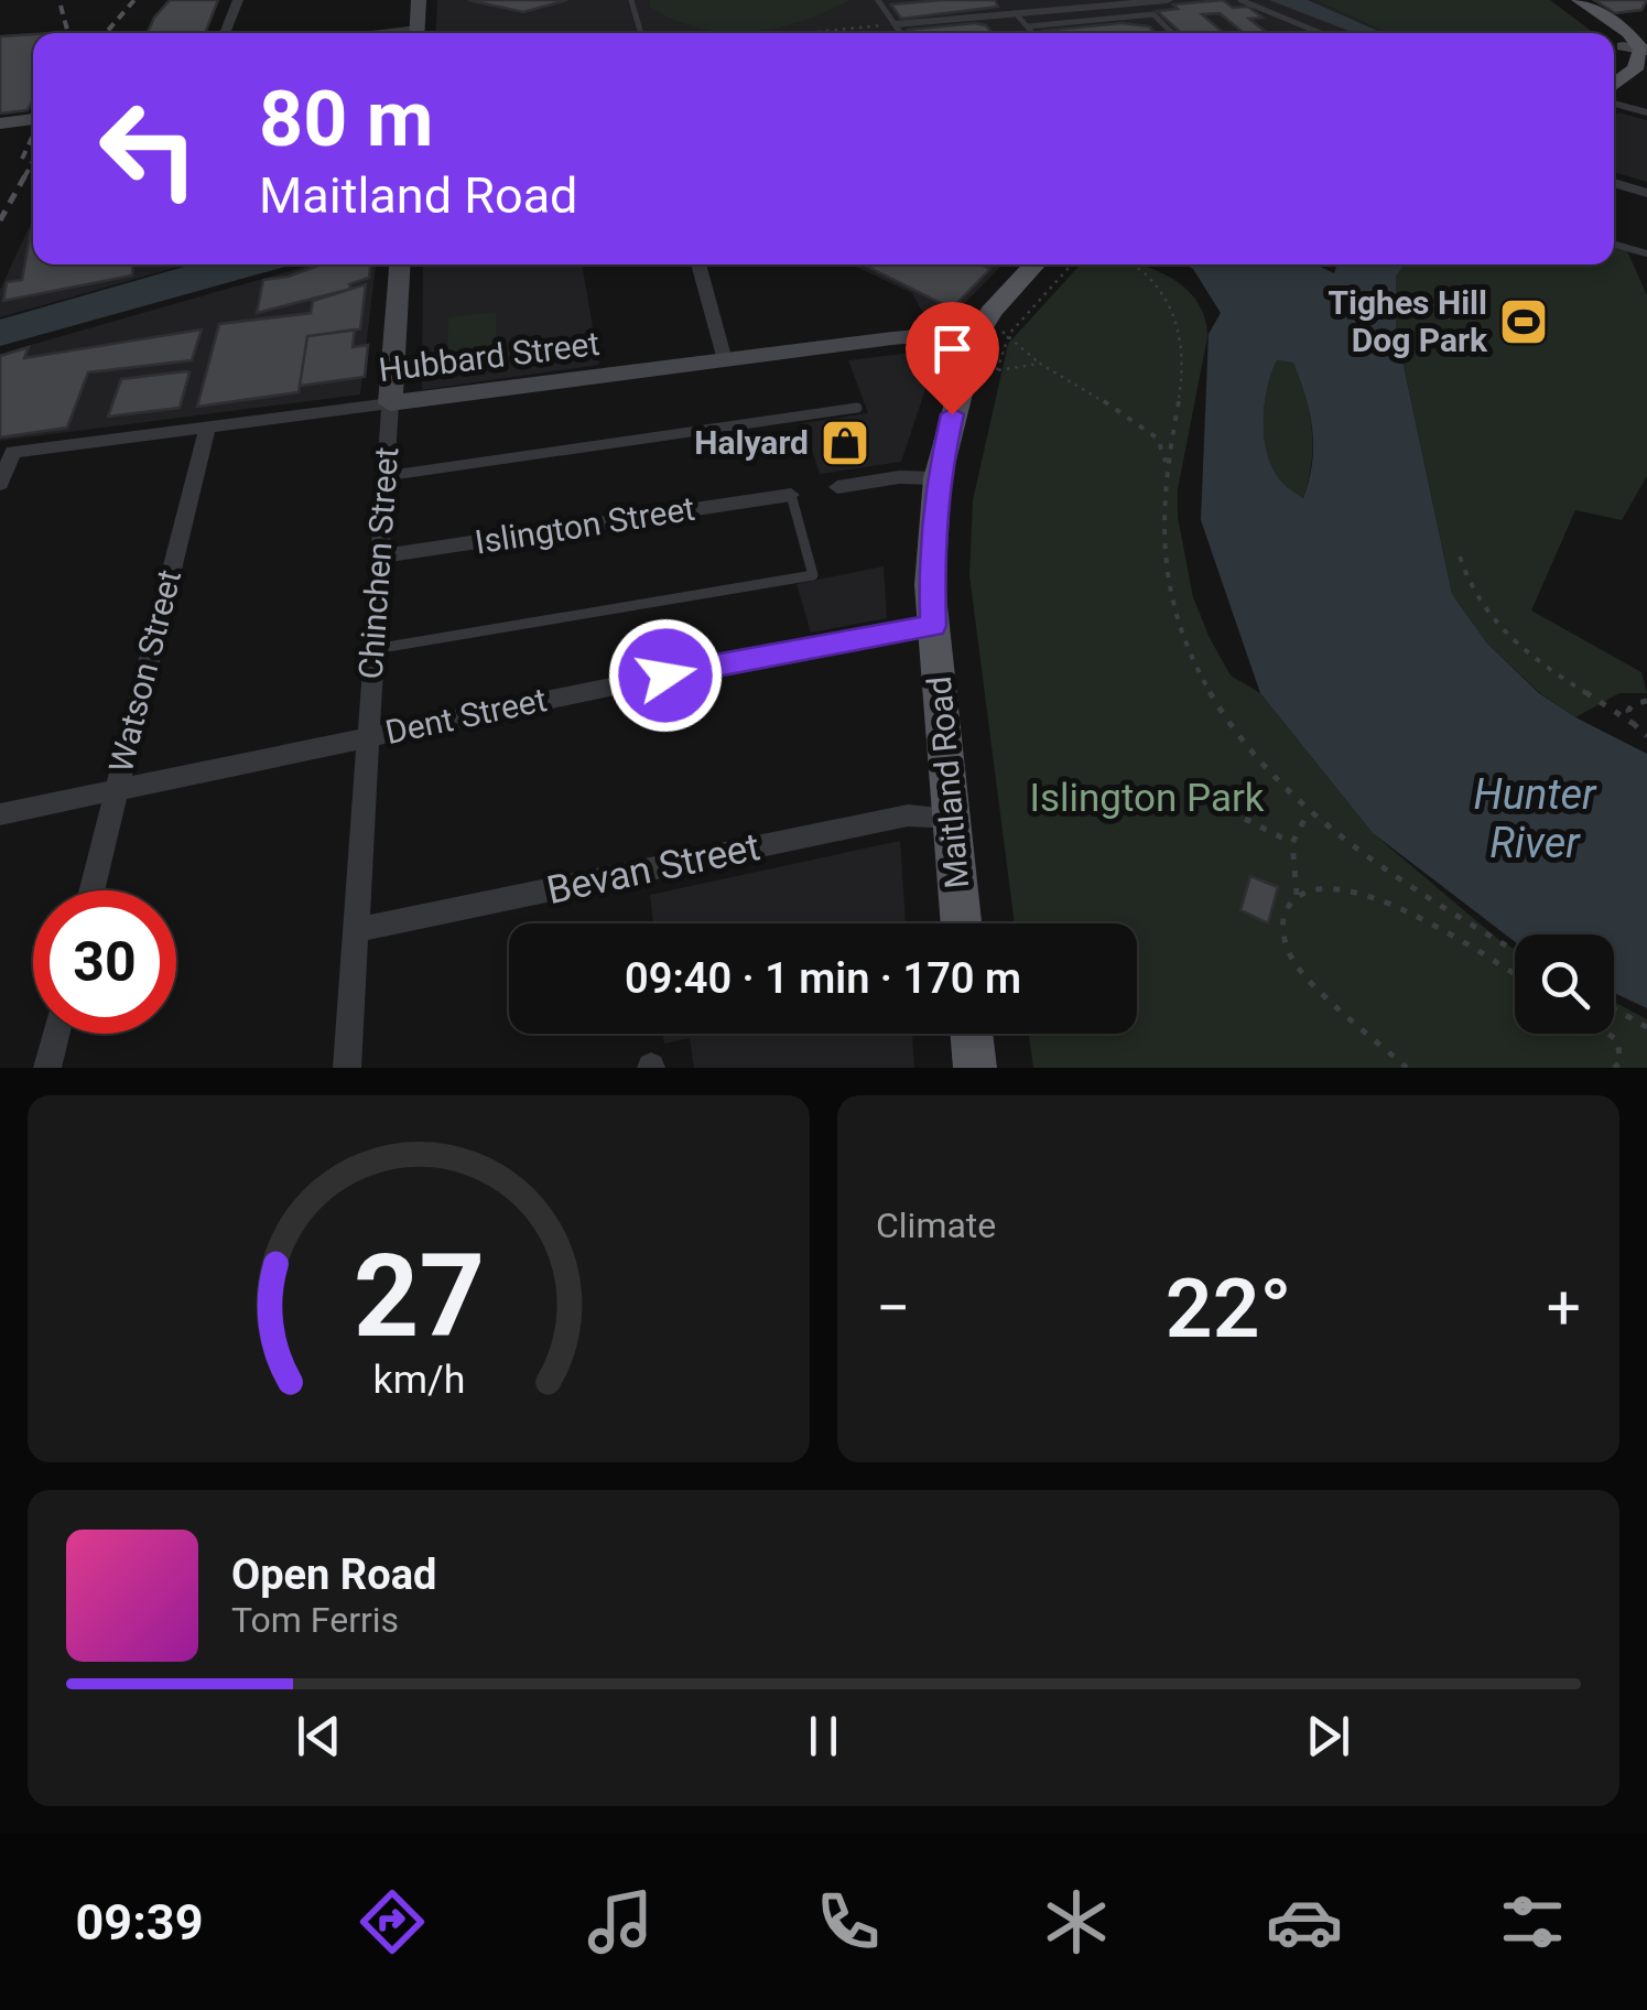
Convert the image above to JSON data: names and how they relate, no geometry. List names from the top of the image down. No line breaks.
{"streets":{"main road":["Maitland Road"],"street":["Hubbard Street","Islington Street","Chinchen Street","Watson Street","Dent Street","Bevan Street"]},"crossings":[["Hubbard Street","Chinchen Street"],["Hubbard Street","Watson Street"],["Hubbard Street","Maitland Road"],["Islington Street","Chinchen Street"],["Chinchen Street","Dent Street"],["Chinchen Street","Bevan Street"],["Watson Street","Dent Street"],["Dent Street","Maitland Road"],["Maitland Road","Bevan Street"]],"water":["Hunter River"],"parks":["Islington Park"],"places":{"sports":["Tighes Hill Dog Park"],"shop":["Halyard"]},"page":{"turn":["80 m","Maitland Road"],"limit":"30","trip":"09:40 · 1 min · 170 m","tile":"Climate","heat":["−","22°","+"],"song":["Open Road","Tom Ferris"],"tabs":"09:39","gauge":["27","km/h"]}}
